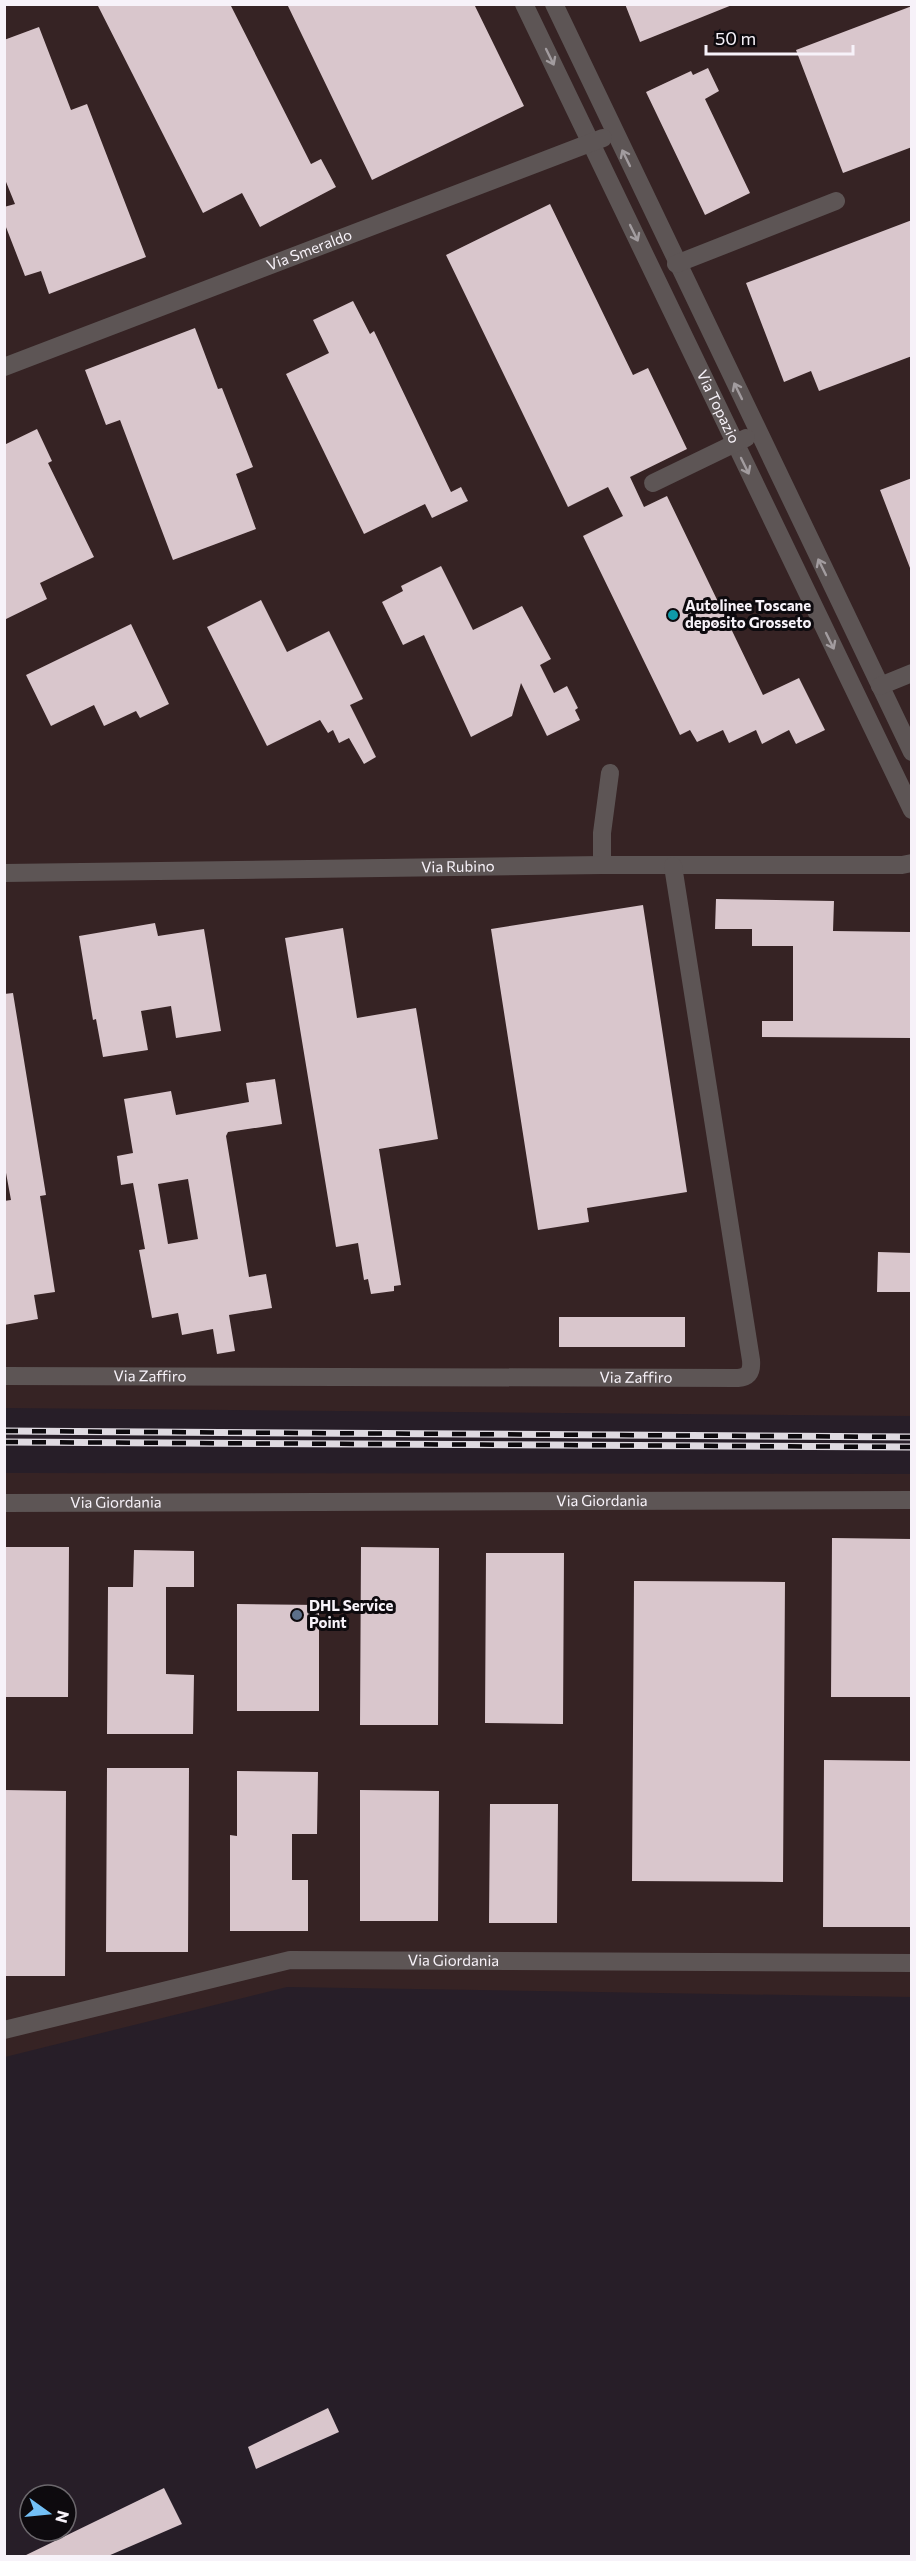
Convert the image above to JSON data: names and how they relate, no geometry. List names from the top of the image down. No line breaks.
{"streets":{"street":["Via Smeraldo","Via Topazio","Via Rubino","Via Zaffiro","Via Giordania"]},"crossings":[["Via Smeraldo","Via Topazio"],["Via Rubino","Via Zaffiro"]],"places":["Autolinee Toscane deposito Grosseto","DHL Service Point"],"scale_bar":"50 m","north":"right"}
